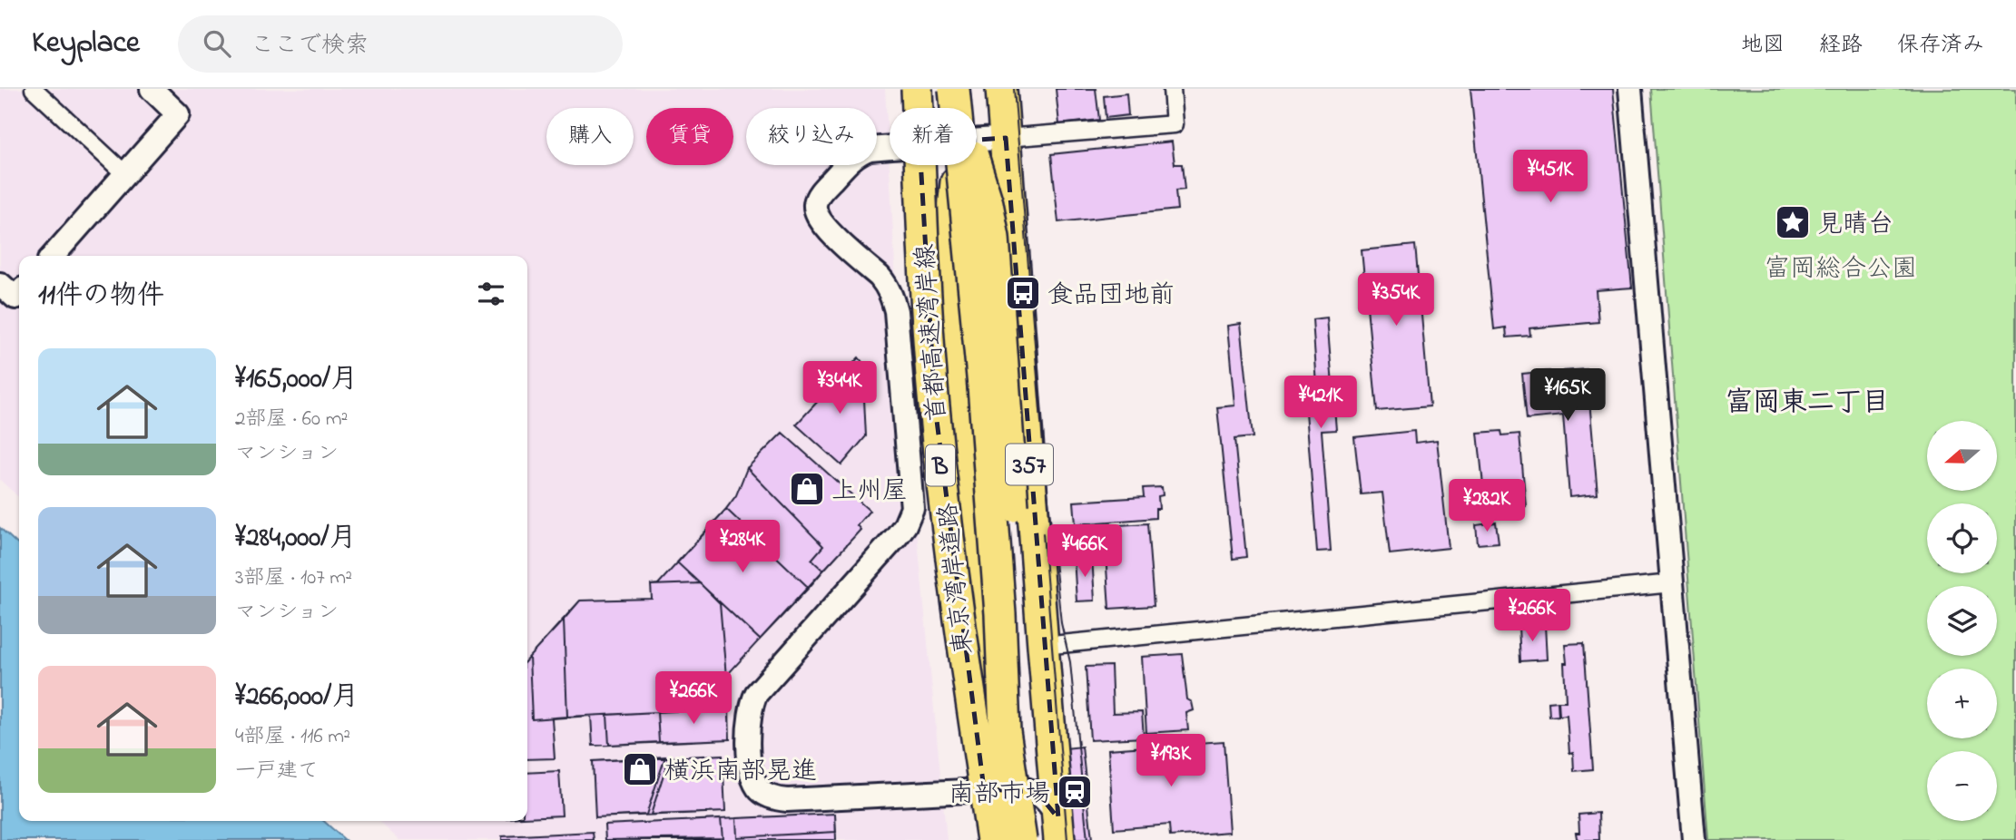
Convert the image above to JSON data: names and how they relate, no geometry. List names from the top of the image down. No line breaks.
{"streets":{"highway":["首都高速湾岸線","357","B","東京湾岸道路"]},"crossings":[["首都高速湾岸線","東京湾岸道路"]],"districts":["富岡東二丁目"],"parks":["富岡総合公園"],"places":{"place":["見晴台"],"bus stop":["食品団地前"],"shop":["上州屋","横浜南部晃進"],"station":["南部市場"]},"north":"left","page":{"header":"Keyplace","search":"ここで検索","nav":["地図","経路","保存済み"],"chip":["購入","賃貸","絞り込み","新着"],"price":["¥451K","¥354K","¥344K","¥165K","¥421K","¥282K","¥284K","¥466K","¥266K","¥266K","¥193K"],"heading":"11件の物件","list":[{"name":"¥165,000/月","note":"2部屋 · 60 m² · マンション"},{"name":"¥284,000/月","note":"3部屋 · 107 m² · マンション"},{"name":"¥266,000/月","note":"4部屋 · 116 m² · 一戸建て"}],"map_buttons":["+","−"]}}
